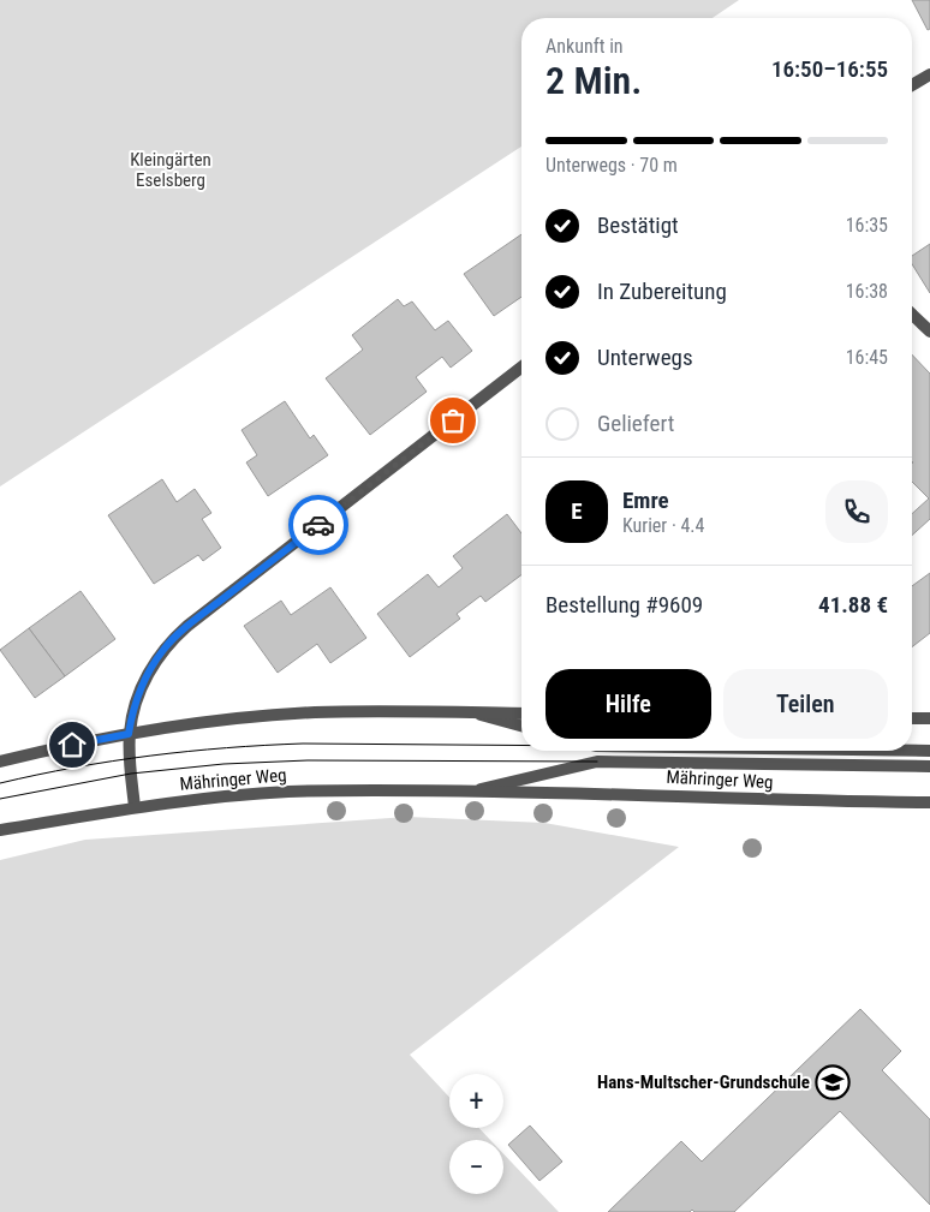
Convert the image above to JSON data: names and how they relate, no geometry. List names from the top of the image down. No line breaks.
{"streets":{"street":["Mähringer Weg"]},"parks":["Kleingärten Eselsberg"],"places":{"school or university":["Hans-Multscher-Grundschule"]},"page":{"heading":["2 Min.","Ankunft in","16:50–16:55"],"panel":["Emre","Kurier · 4.4","Bestellung #9609","41.88 €"],"bar":"Unterwegs · 70 m","list":[["Bestätigt","16:35"],["In Zubereitung","16:38"],["Unterwegs","16:45"],"Geliefert"],"round":"E","buttons":["Hilfe","Teilen"],"map_buttons":["+","−"]}}
